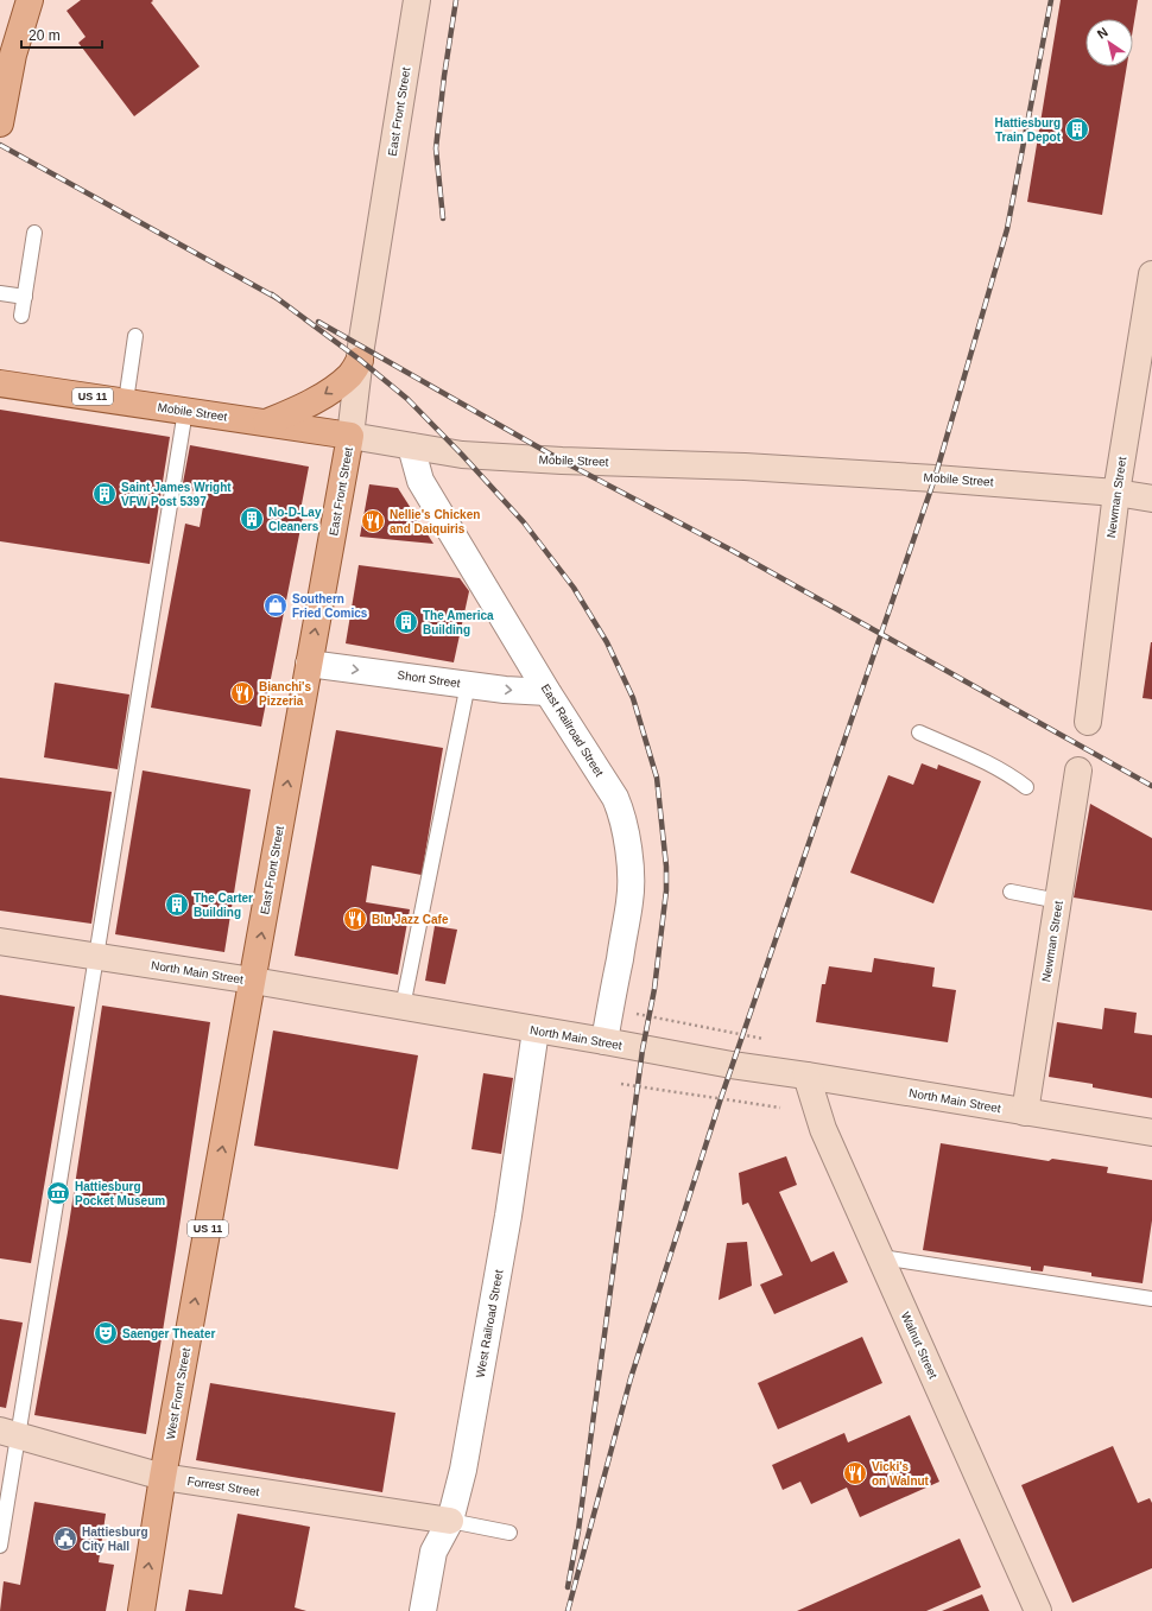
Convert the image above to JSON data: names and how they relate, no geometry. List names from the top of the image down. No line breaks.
{"streets":{"main road":["East Front Street","US 11","Mobile Street","West Front Street"],"street":["Newman Street","Short Street","East Railroad Street","North Main Street","West Railroad Street","Walnut Street","Forrest Street"]},"crossings":[["East Front Street","Mobile Street"],["East Front Street","Short Street"],["East Front Street","North Main Street"],["East Front Street","West Front Street"],["Mobile Street","Newman Street"],["Mobile Street","East Railroad Street"],["Newman Street","North Main Street"],["Short Street","East Railroad Street"],["East Railroad Street","North Main Street"],["North Main Street","West Railroad Street"],["North Main Street","Walnut Street"],["North Main Street","West Front Street"],["West Railroad Street","Forrest Street"],["West Front Street","Forrest Street"]],"one_way":["East Front Street","Short Street","West Front Street"],"places":{"building":["Hattiesburg Train Depot","Saint James Wright VFW Post 5397","No-D-Lay Cleaners","The America Building","The Carter Building"],"restaurant":["Nellie's Chicken and Daiquiris","Bianchi's Pizzeria","Blu Jazz Cafe","Vicki's on Walnut"],"shop":["Southern Fried Comics"],"museum":["Hattiesburg Pocket Museum"],"theatre":["Saenger Theater"],"public building":["Hattiesburg City Hall"]},"scale_bar":"20 m","north":"top left"}
